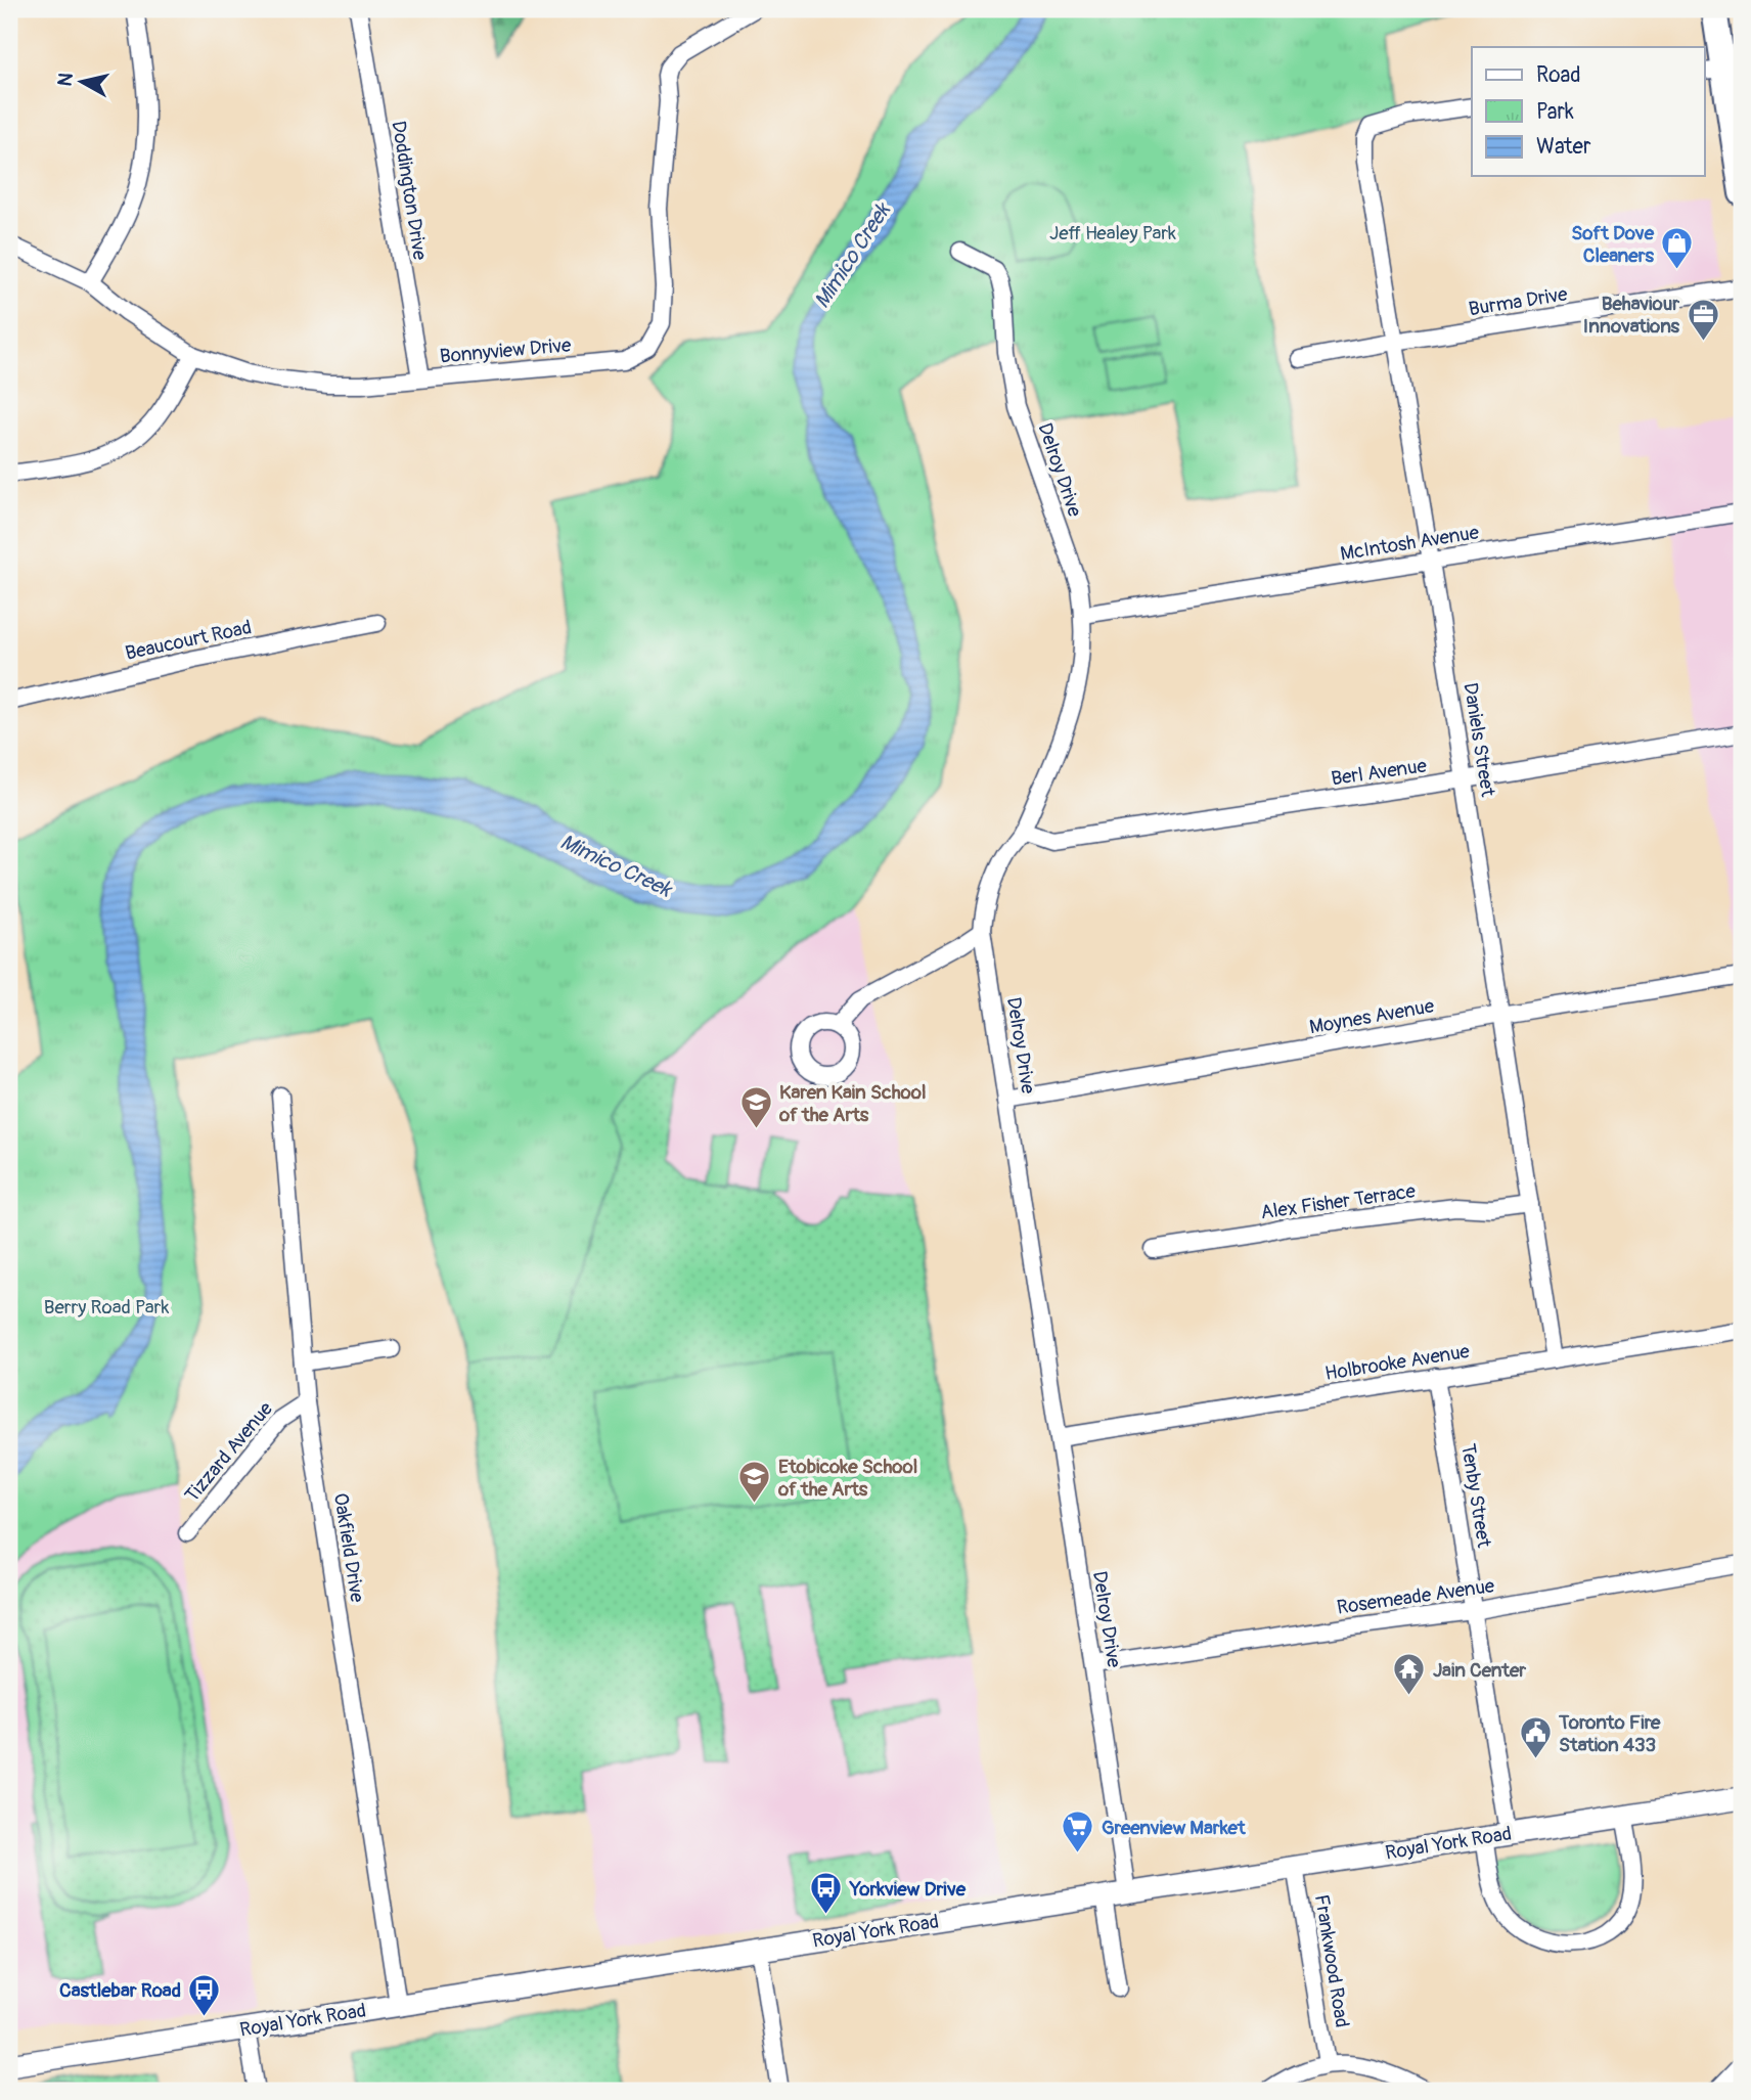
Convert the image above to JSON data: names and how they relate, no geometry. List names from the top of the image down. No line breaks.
{"streets":{"main road":["Royal York Road"],"street":["Doddington Drive","Burma Drive","Bonnyview Drive","Delroy Drive","McIntosh Avenue","Beaucourt Road","Daniels Street","Berl Avenue","Moynes Avenue","Alex Fisher Terrace","Holbrooke Avenue","Tizzard Avenue","Tenby Street","Oakfield Drive","Rosemeade Avenue","Frankwood Road"]},"crossings":[["Doddington Drive","Bonnyview Drive"],["Burma Drive","Daniels Street"],["Delroy Drive","McIntosh Avenue"],["Delroy Drive","Berl Avenue"],["Delroy Drive","Moynes Avenue"],["Delroy Drive","Holbrooke Avenue"],["Delroy Drive","Rosemeade Avenue"],["Delroy Drive","Royal York Road"],["McIntosh Avenue","Daniels Street"],["Daniels Street","Berl Avenue"],["Daniels Street","Moynes Avenue"],["Daniels Street","Alex Fisher Terrace"],["Daniels Street","Holbrooke Avenue"],["Holbrooke Avenue","Tenby Street"],["Tizzard Avenue","Oakfield Drive"],["Tenby Street","Rosemeade Avenue"],["Tenby Street","Royal York Road"],["Oakfield Drive","Royal York Road"],["Royal York Road","Frankwood Road"]],"water":["Mimico Creek"],"parks":["Jeff Healey Park","Berry Road Park"],"places":{"shop":["Soft Dove Cleaners"],"office":["Behaviour Innovations"],"school or university":["Karen Kain School of the Arts","Etobicoke School of the Arts"],"temple":["Jain Center"],"public building":["Toronto Fire Station 433"],"supermarket":["Greenview Market"],"bus stop":["Yorkview Drive","Castlebar Road"]},"legend":["Road","Park","Water"],"north":"left"}
